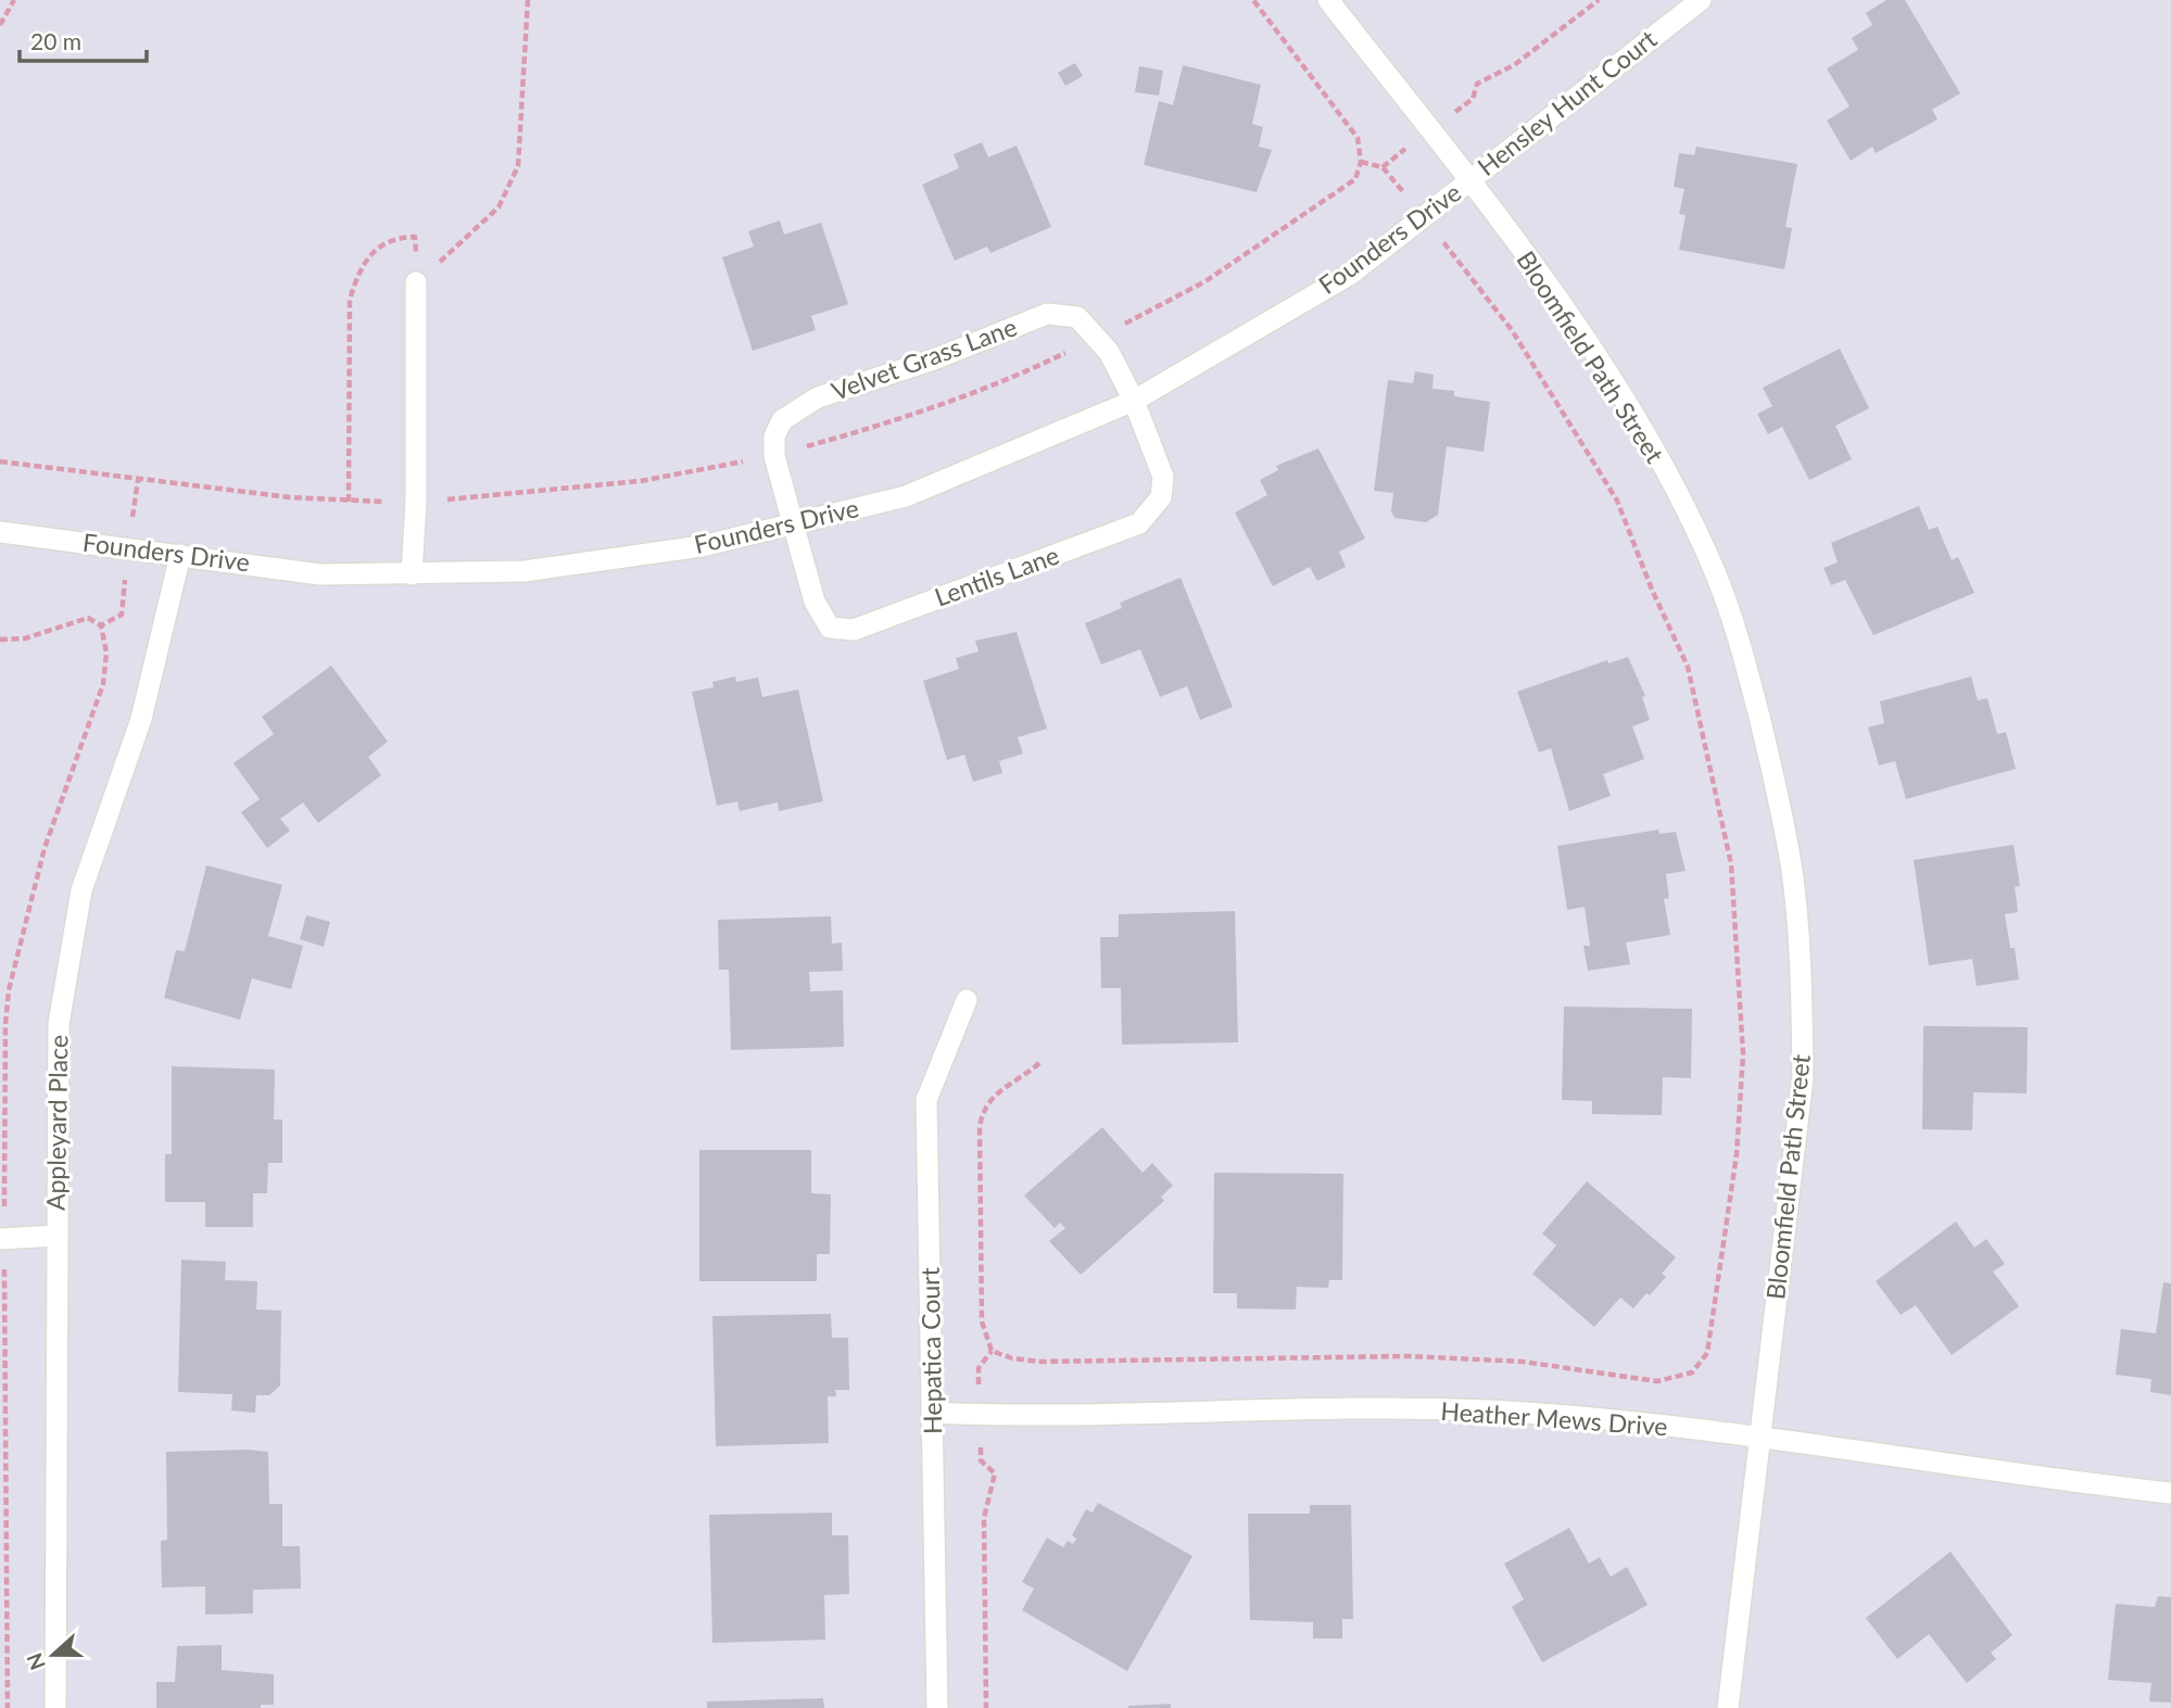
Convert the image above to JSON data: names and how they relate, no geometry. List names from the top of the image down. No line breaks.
{"streets":{"street":["Hensley Hunt Court","Founders Drive","Bloomfield Path Street","Velvet Grass Lane","Lentils Lane","Appleyard Place","Hepatica Court","Heather Mews Drive"]},"crossings":[["Hensley Hunt Court","Founders Drive"],["Hensley Hunt Court","Bloomfield Path Street"],["Founders Drive","Bloomfield Path Street"],["Founders Drive","Velvet Grass Lane"],["Founders Drive","Lentils Lane"],["Founders Drive","Appleyard Place"],["Bloomfield Path Street","Heather Mews Drive"],["Velvet Grass Lane","Lentils Lane"],["Hepatica Court","Heather Mews Drive"]],"scale_bar":"20 m","north":"left"}
